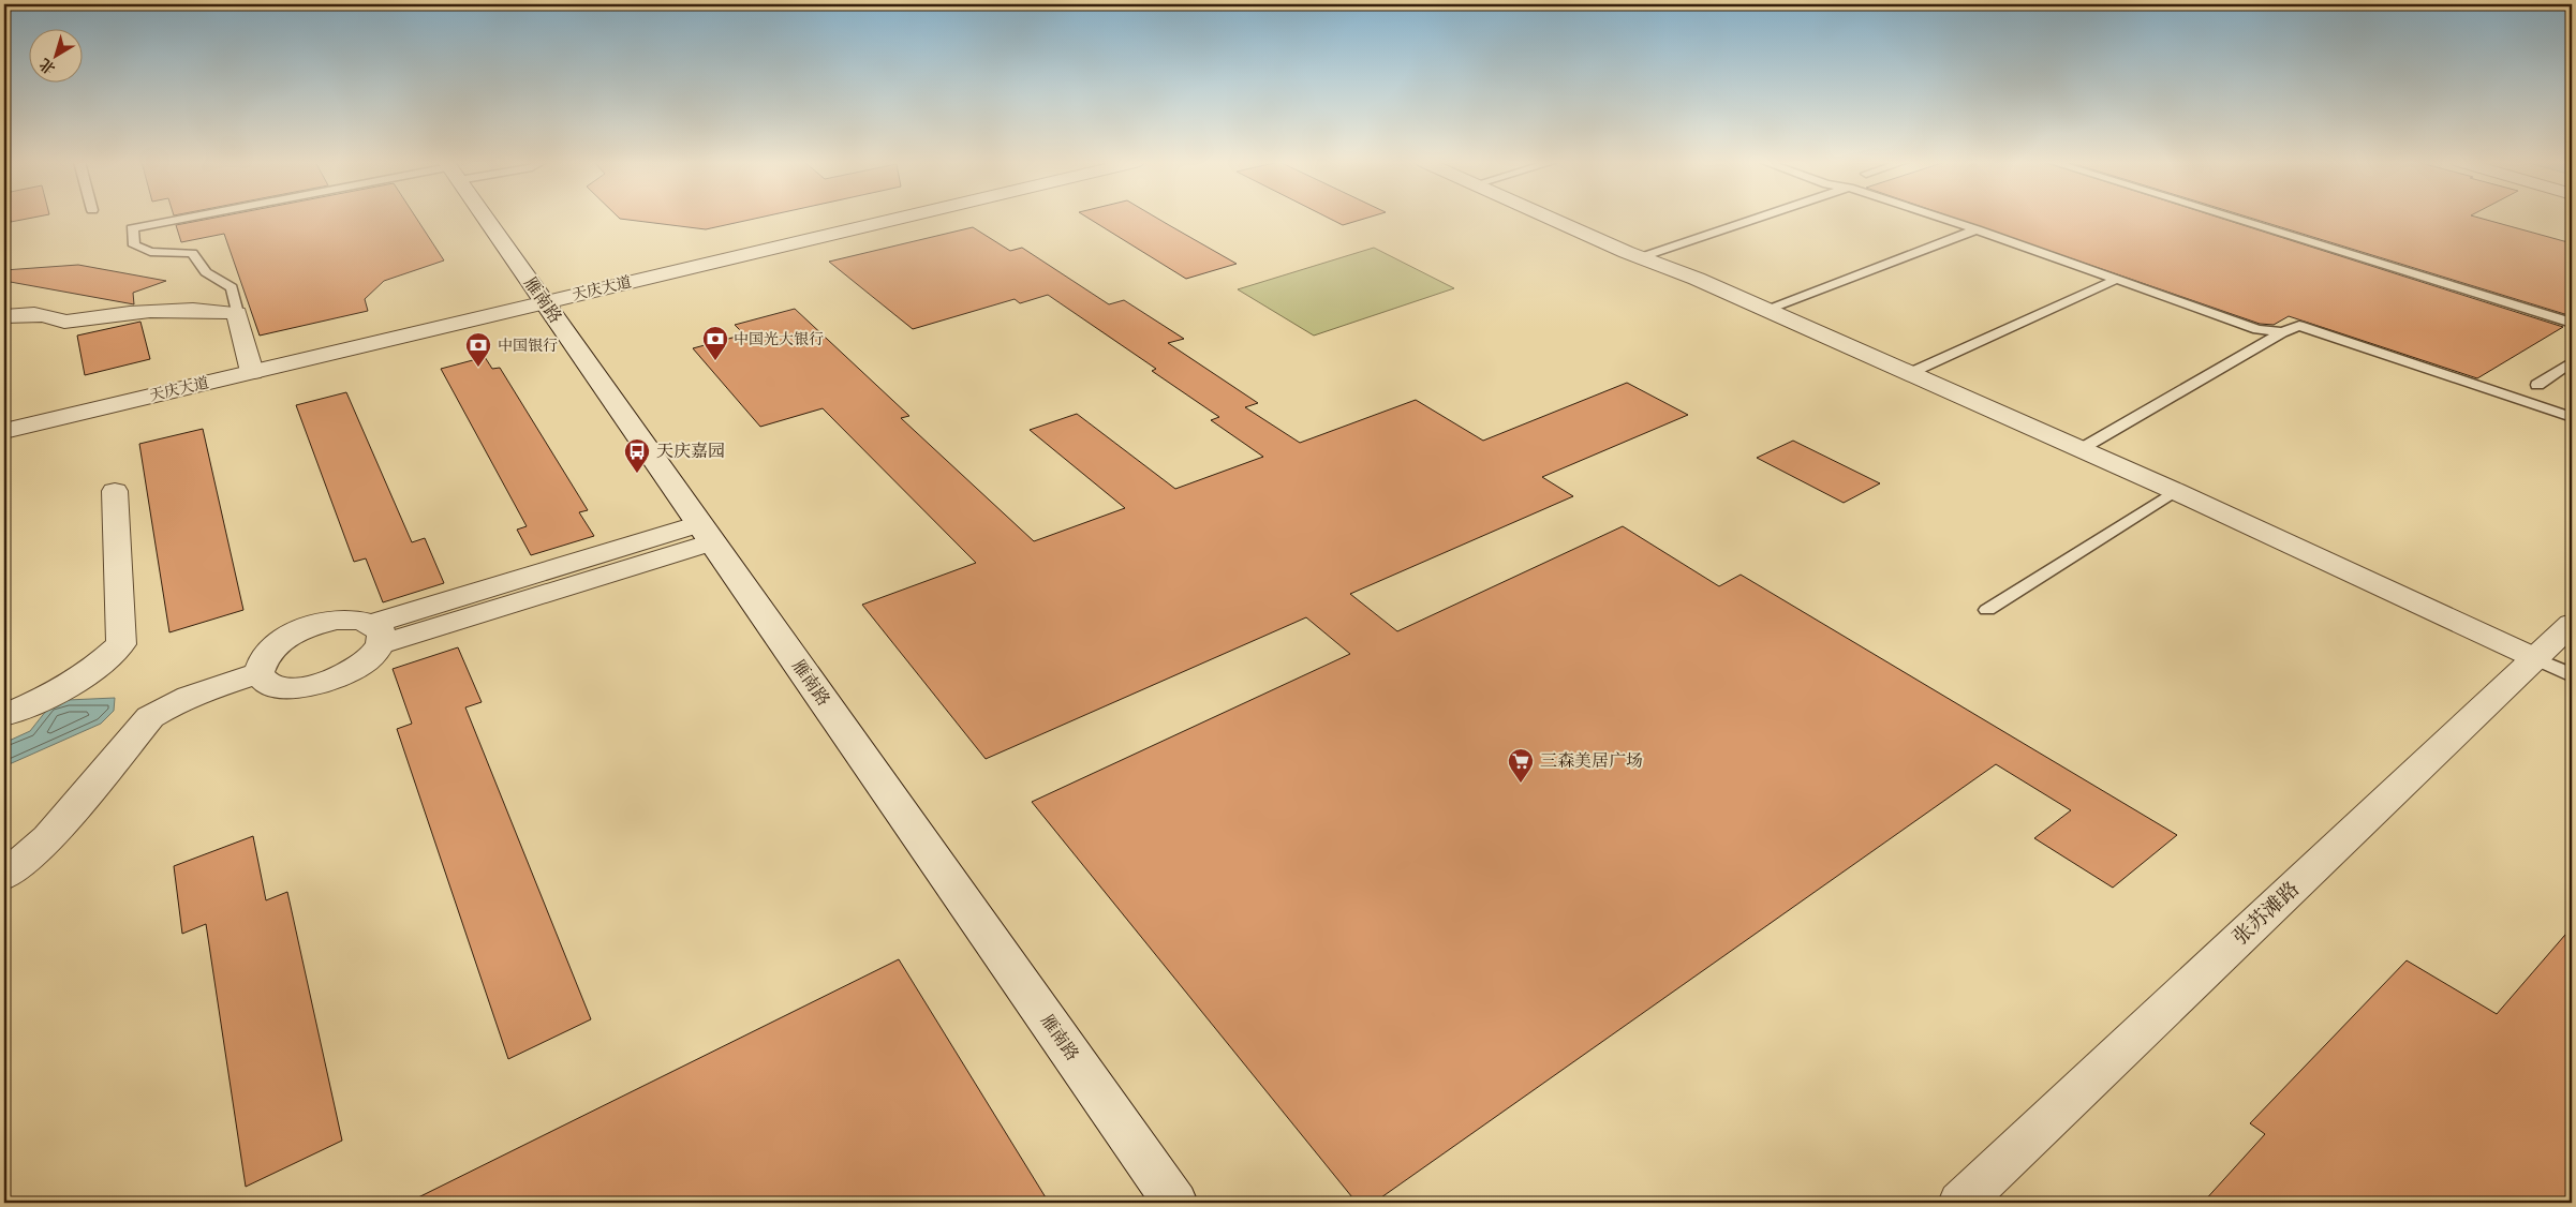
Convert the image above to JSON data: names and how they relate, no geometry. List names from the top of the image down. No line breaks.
{"streets":{"street":["天庆大道","雁南路","张苏滩路"]},"crossings":[["天庆大道","雁南路"]],"places":{"bank":["中国光大银行","中国银行"],"bus stop":["天庆嘉园"],"supermarket":["三森美居广场"]},"north":"bottom left"}
